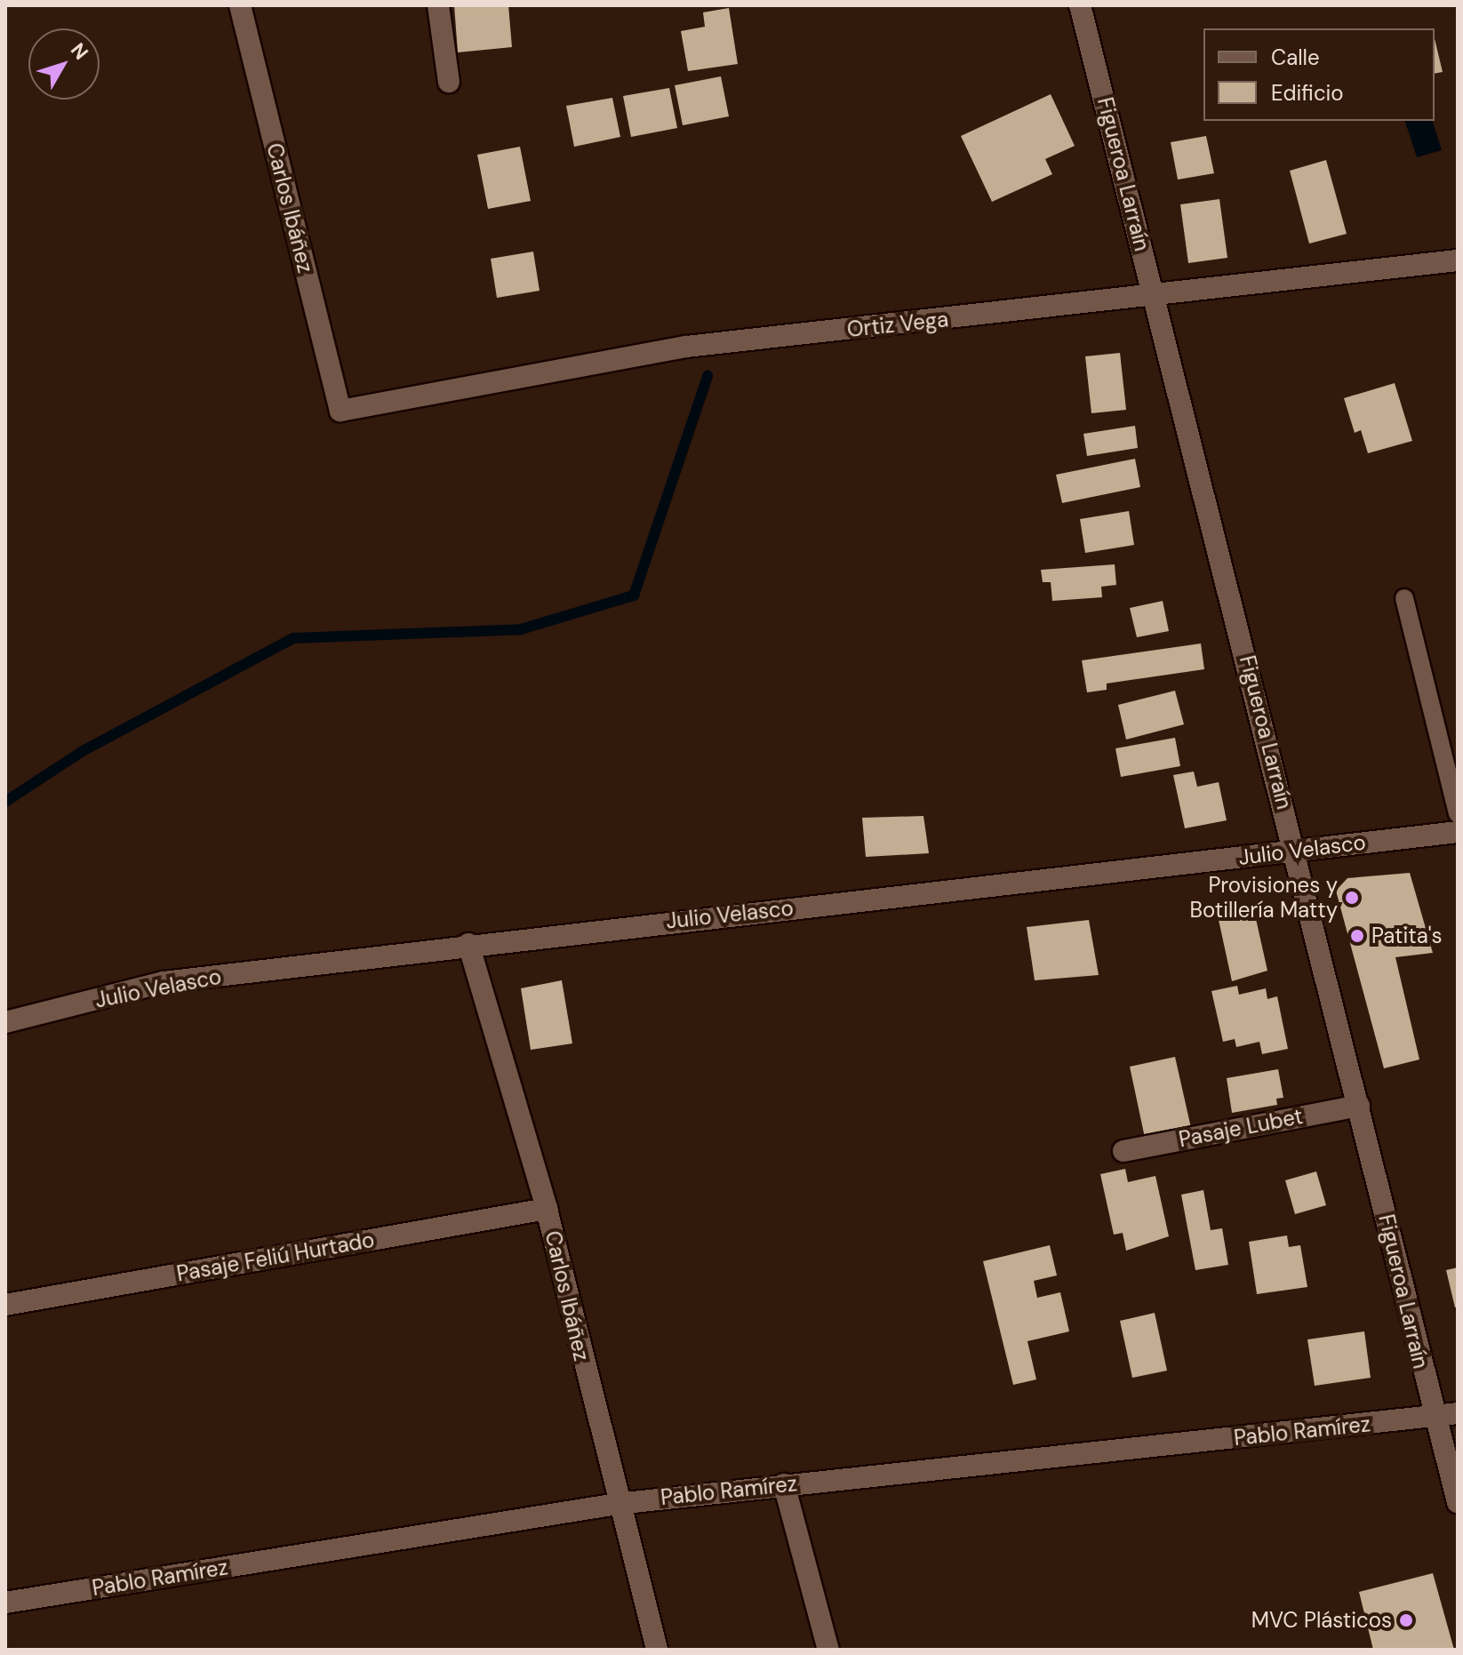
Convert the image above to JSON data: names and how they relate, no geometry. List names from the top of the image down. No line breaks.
{"streets":{"street":["Figueroa Larraín","Carlos Ibáñez","Ortiz Vega","Julio Velasco","Pasaje Lubet","Pasaje Feliú Hurtado","Pablo Ramírez"]},"crossings":[["Figueroa Larraín","Ortiz Vega"],["Figueroa Larraín","Julio Velasco"],["Figueroa Larraín","Pasaje Lubet"],["Figueroa Larraín","Pablo Ramírez"],["Carlos Ibáñez","Ortiz Vega"],["Carlos Ibáñez","Julio Velasco"],["Carlos Ibáñez","Pasaje Feliú Hurtado"],["Carlos Ibáñez","Pablo Ramírez"]],"places":["Provisiones y Botillería Matty","Patita's","MVC Plásticos"],"legend":["Calle","Edificio"],"north":"top right"}
